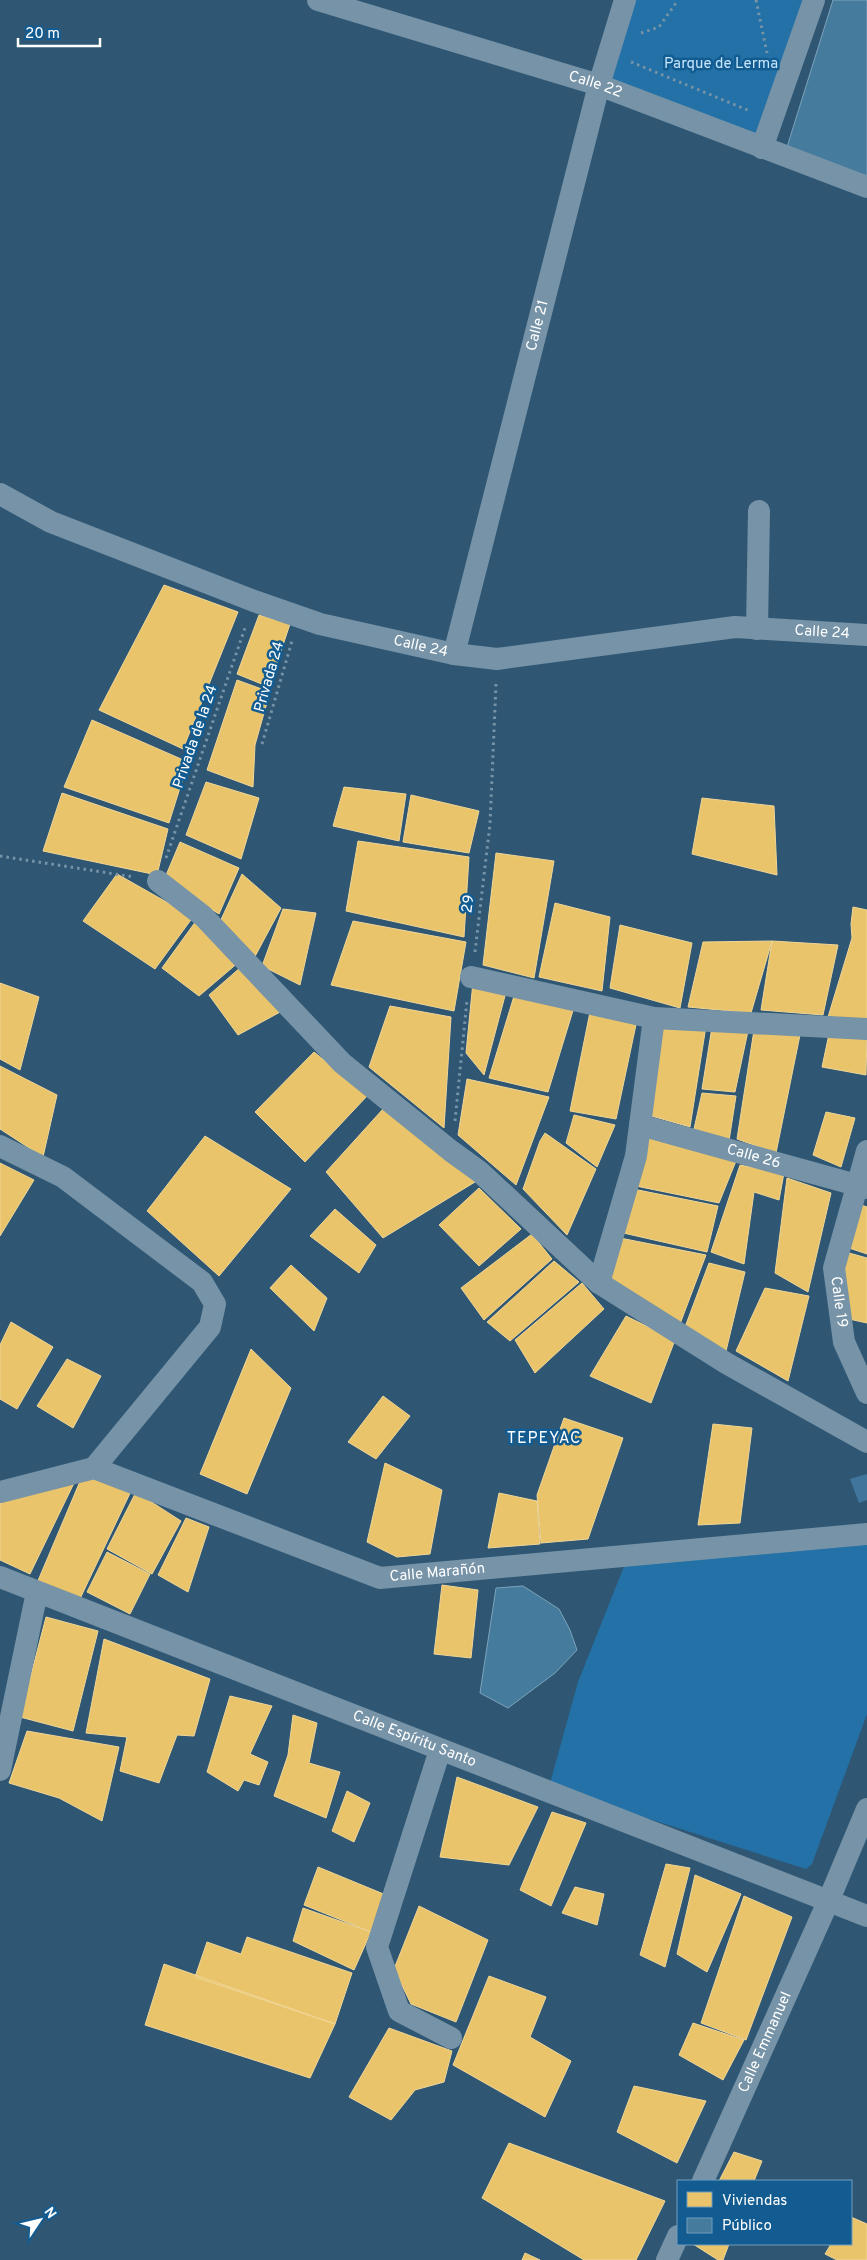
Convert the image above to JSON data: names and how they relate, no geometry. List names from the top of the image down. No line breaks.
{"streets":{"street":["Calle 22","Calle 21","Calle 24","Calle 26","Calle 19","Calle Marañón","Calle Espíritu Santo","Calle Emmanuel"],"path":["Privada 24","Privada de la 24","29"]},"crossings":[["Calle 22","Calle 21"],["Calle 21","Calle 24"],["Calle 24","Privada 24"],["Calle 24","Privada de la 24"],["Calle 24","29"],["Calle 26","Calle 19"],["Calle Espíritu Santo","Calle Emmanuel"]],"districts":["TEPEYAC"],"parks":["Parque de Lerma"],"legend":["Viviendas","Público"],"scale_bar":"20 m","north":"top right"}
